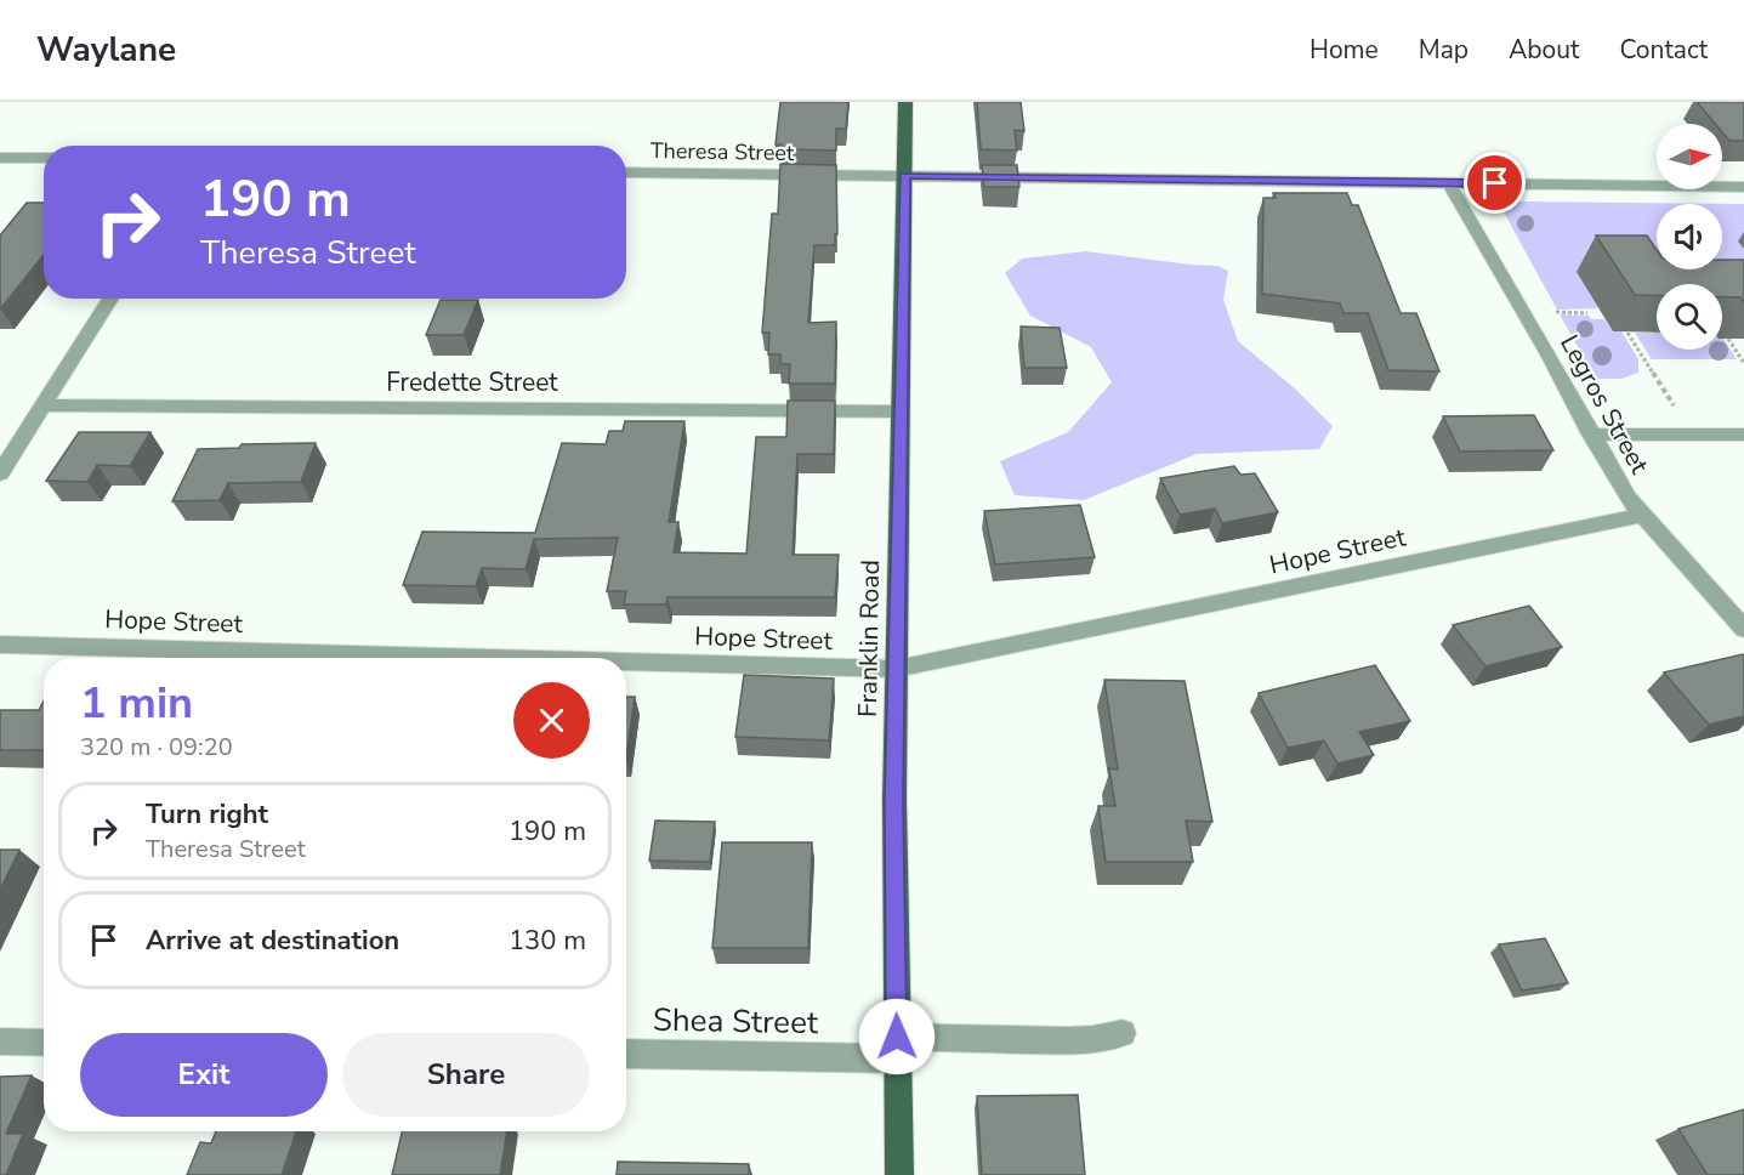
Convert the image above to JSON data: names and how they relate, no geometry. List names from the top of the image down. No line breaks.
{"streets":{"main road":["Franklin Road"],"street":["Theresa Street","Fredette Street","Legros Street","Hope Street","Shea Street"]},"crossings":[["Theresa Street","Legros Street"],["Theresa Street","Franklin Road"],["Fredette Street","Franklin Road"],["Legros Street","Hope Street"],["Hope Street","Franklin Road"],["Franklin Road","Shea Street"]],"north":"right","page":{"header":"Waylane","nav":["Home","Map","About","Contact"],"turn":["190 m","Theresa Street"],"heading":["1 min","320 m · 09:20"],"list":[{"name":"Turn right","note":"Theresa Street","value":"190 m"},{"name":"Arrive at destination","value":"130 m"}],"buttons":["Exit","Share"]}}
